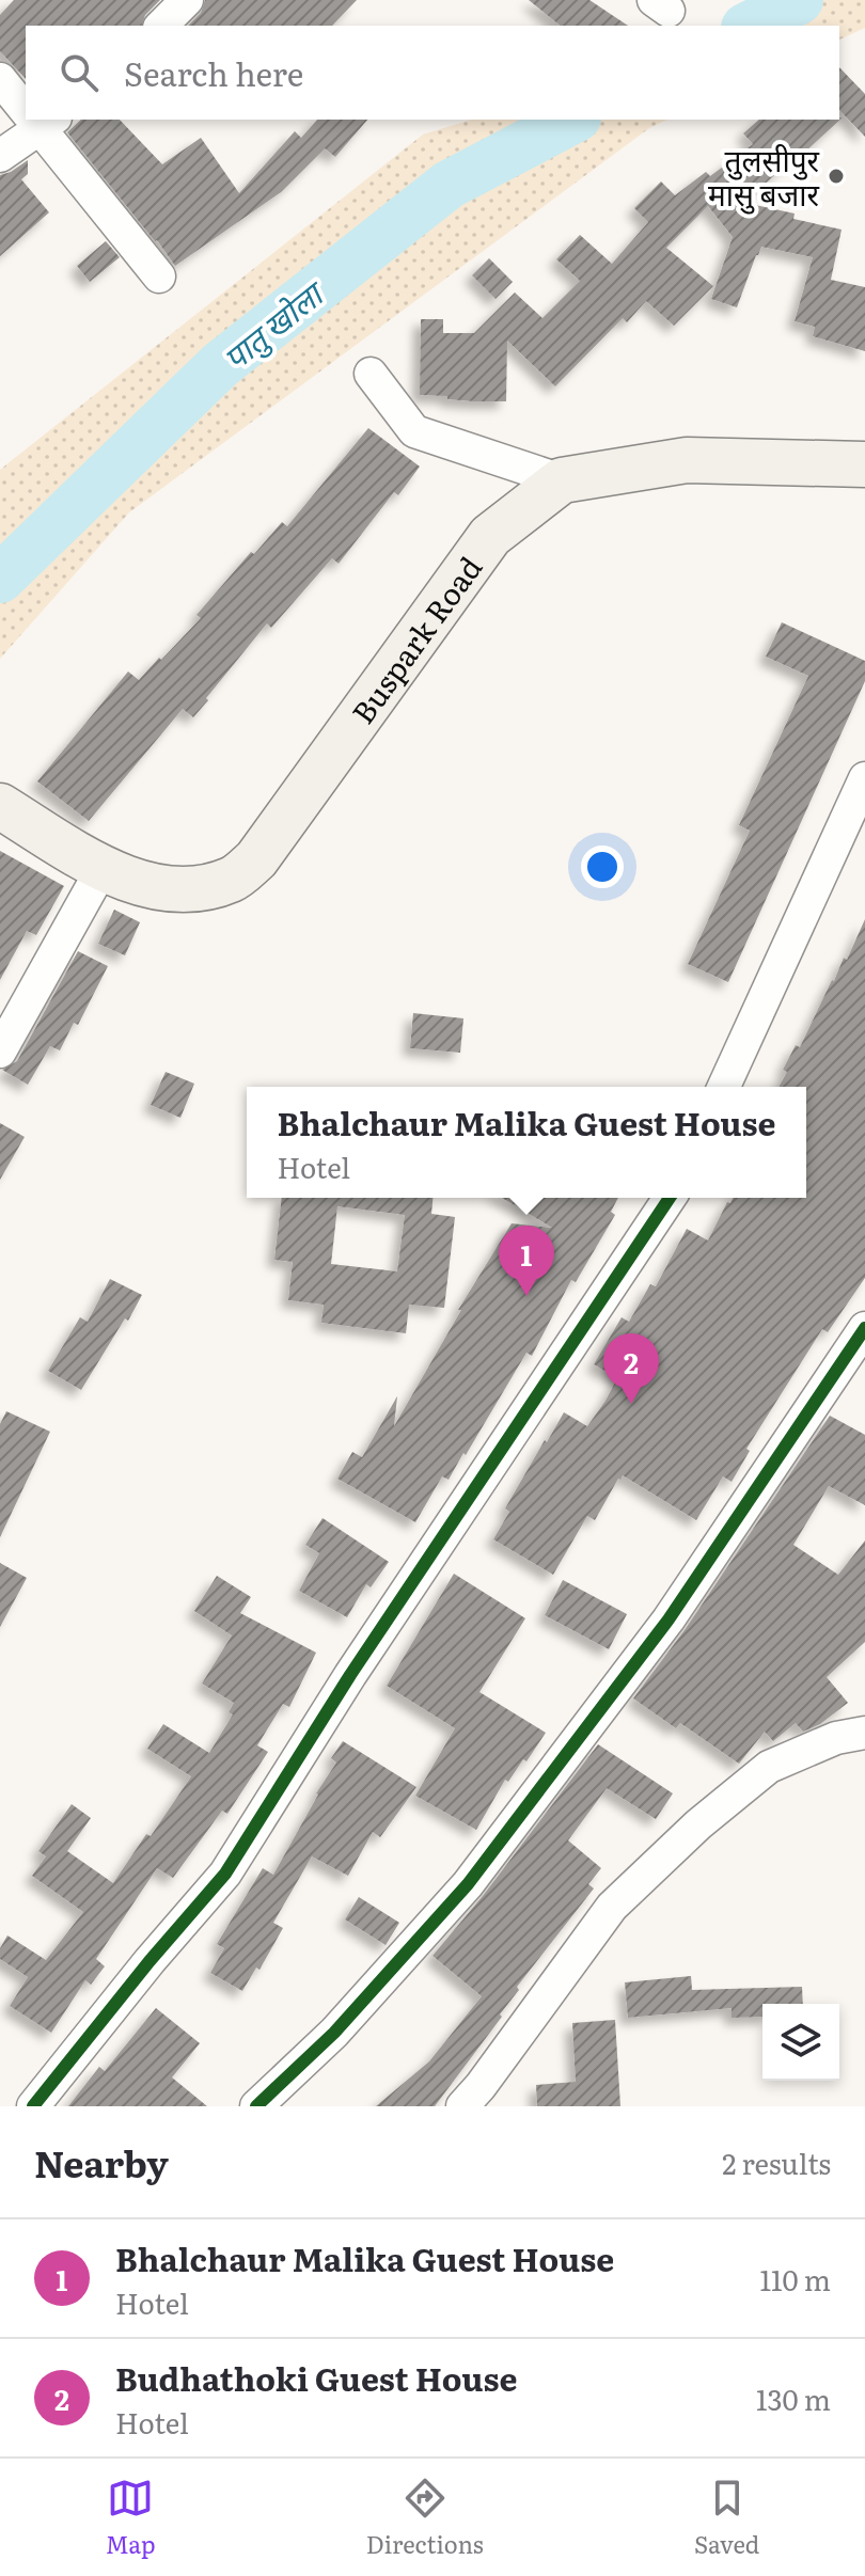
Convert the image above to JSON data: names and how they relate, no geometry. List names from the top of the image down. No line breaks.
{"streets":{"main road":["Buspark Road"]},"water":["पातु खोला"],"places":["तुलसीपुर मासु बजार"],"page":{"search":"Search here","popup":["Bhalchaur Malika Guest House","Hotel"],"pins":["1","2"],"heading":["Nearby","2 results"],"list":[{"mark":"1","name":"Bhalchaur Malika Guest House","note":"Hotel","value":"110 m"},{"mark":"2","name":"Budhathoki Guest House","note":"Hotel","value":"130 m"}],"nav":["Map","Directions","Saved"]}}
